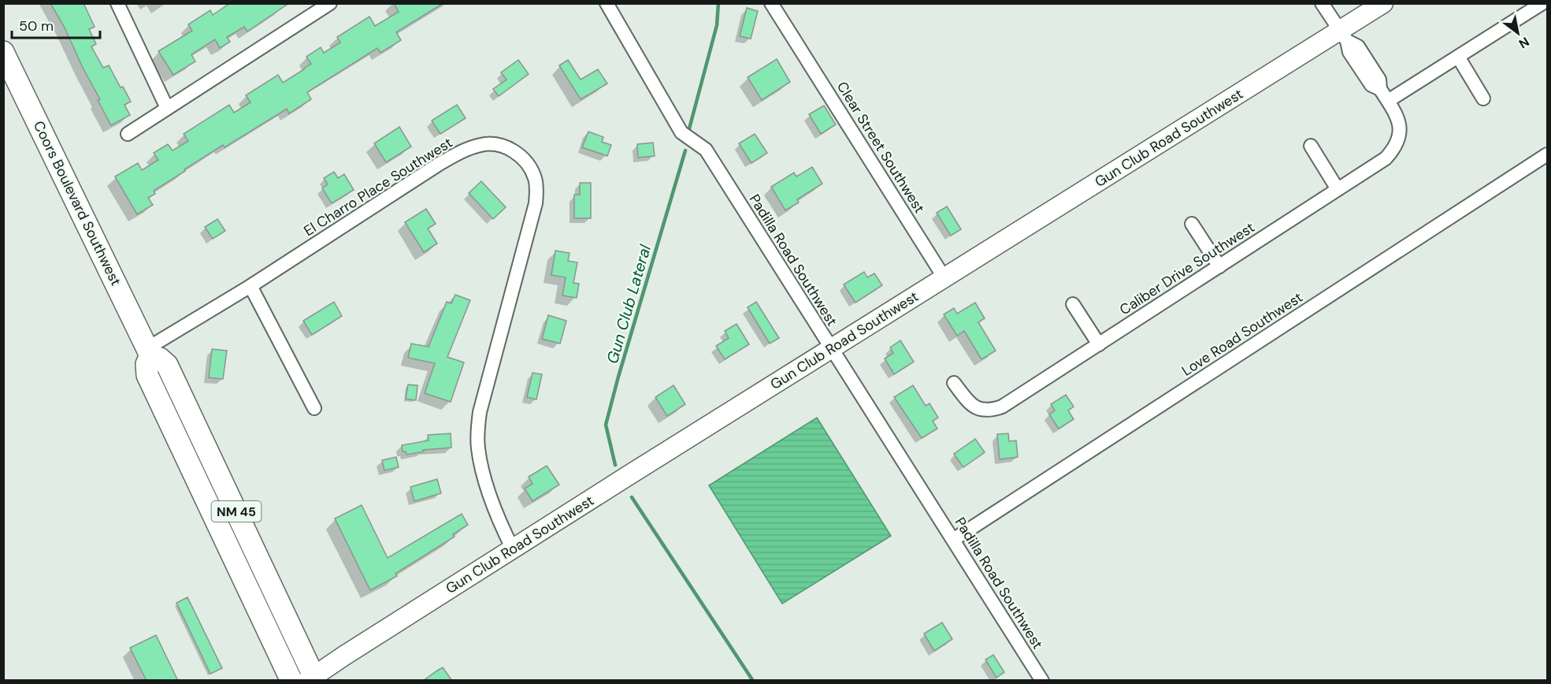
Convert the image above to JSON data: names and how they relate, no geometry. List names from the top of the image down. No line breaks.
{"streets":{"main road":["Coors Boulevard Southwest","NM 45"],"street":["Gun Club Road Southwest","Clear Street Southwest","El Charro Place Southwest","Padilla Road Southwest","Caliber Drive Southwest","Love Road Southwest"]},"crossings":[["Gun Club Road Southwest","Clear Street Southwest"],["Gun Club Road Southwest","El Charro Place Southwest"],["Gun Club Road Southwest","Padilla Road Southwest"],["Gun Club Road Southwest","Caliber Drive Southwest"],["Gun Club Road Southwest","NM 45"],["El Charro Place Southwest","Coors Boulevard Southwest"],["El Charro Place Southwest","NM 45"],["Coors Boulevard Southwest","NM 45"],["Padilla Road Southwest","Love Road Southwest"]],"water":["Gun Club Lateral"],"scale_bar":"50 m","north":"bottom right"}
